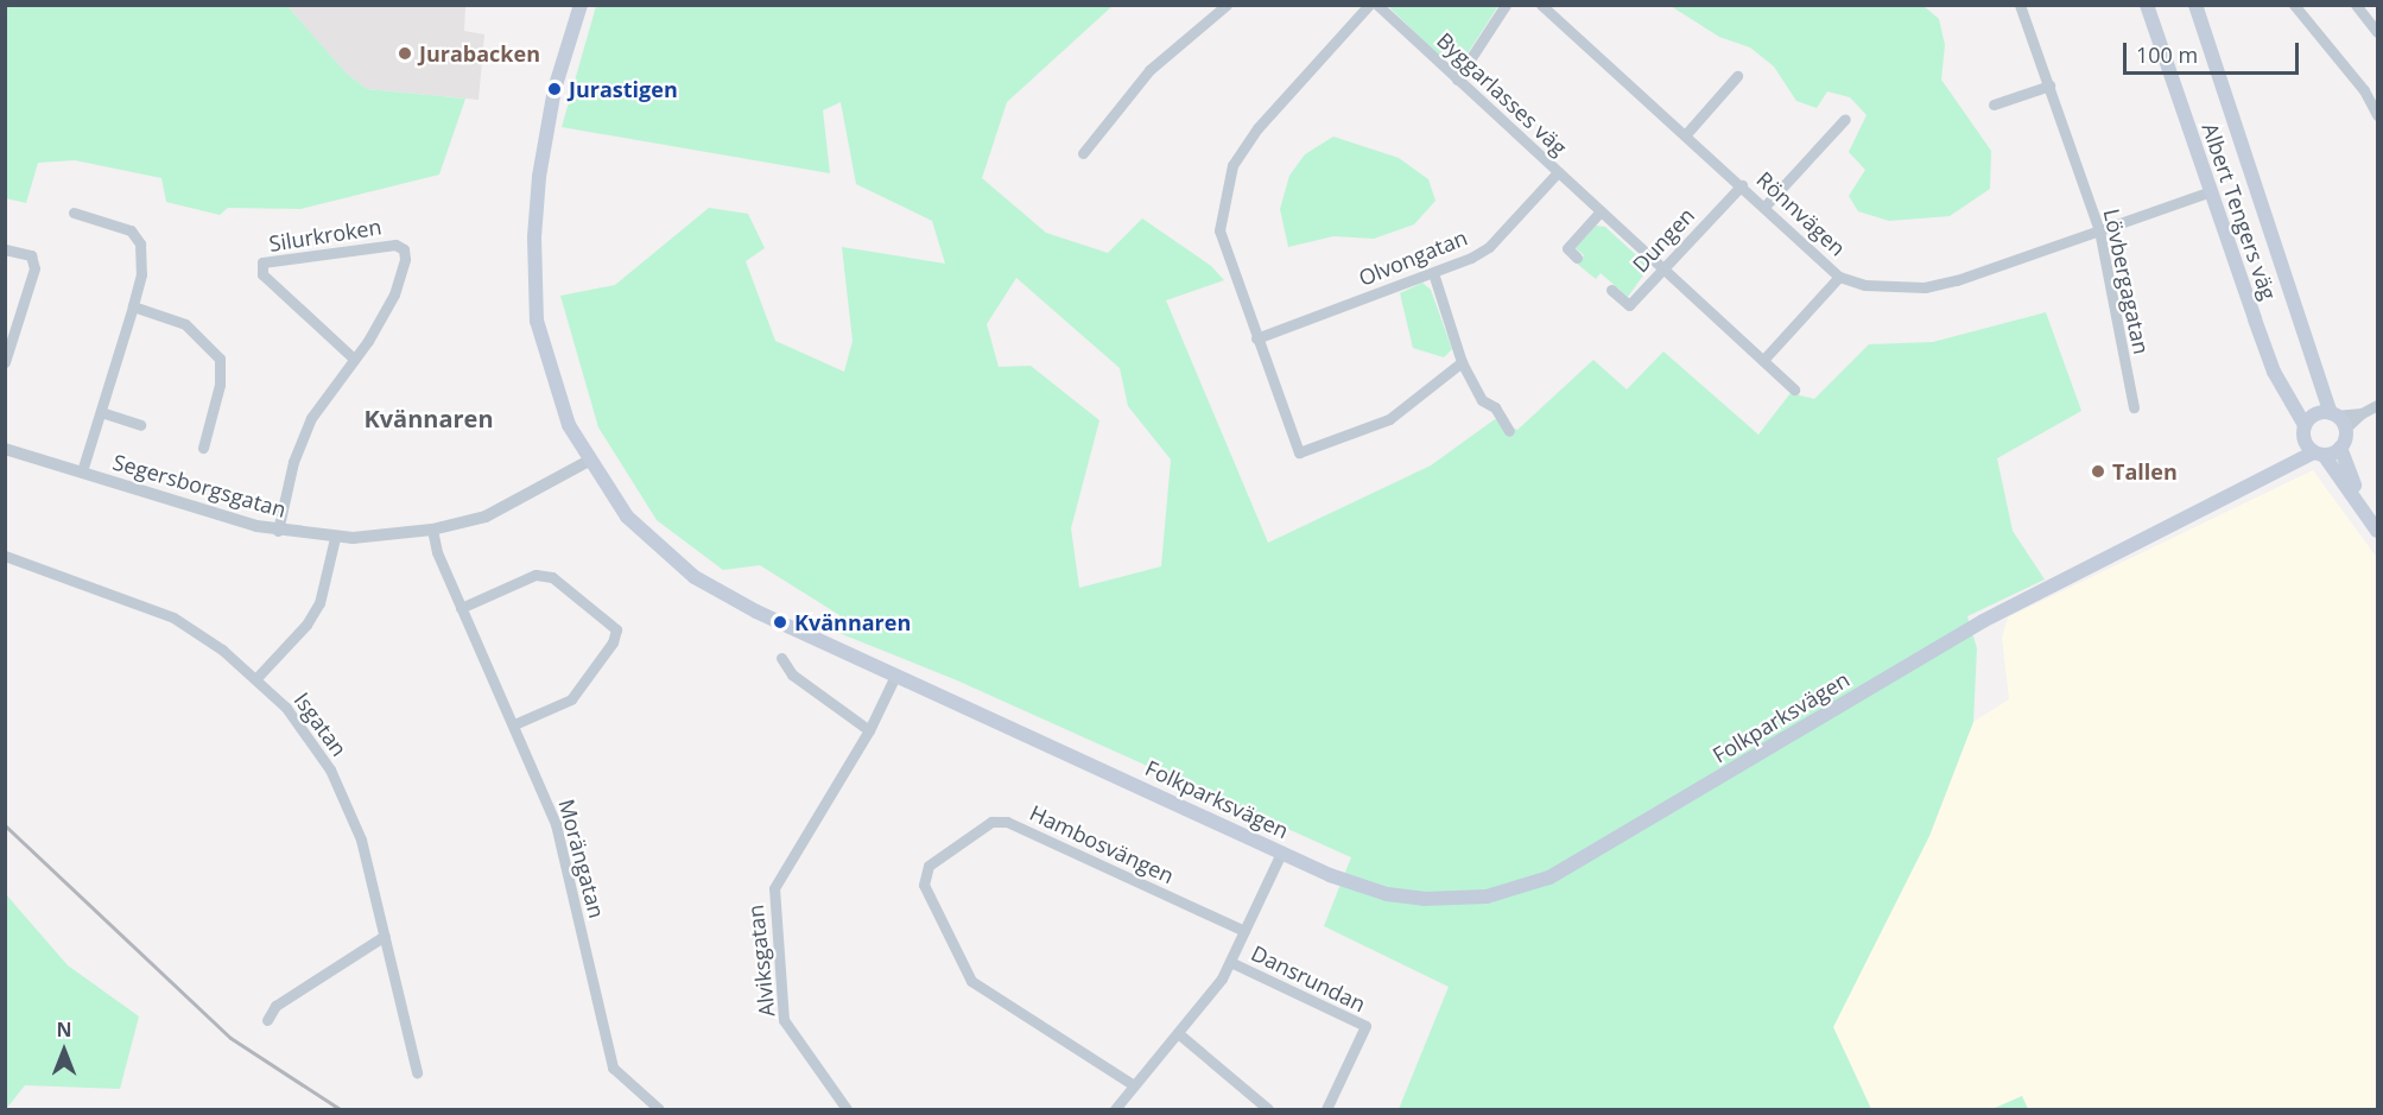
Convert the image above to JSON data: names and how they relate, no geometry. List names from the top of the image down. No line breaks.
{"streets":{"main road":["Albert Tengers väg","Folkparksvägen"],"street":["Byggarlasses väg","Rönnvägen","Silurkroken","Dungen","Olvongatan","Lövbergagatan","Segersborgsgatan","Isgatan","Hambosvängen","Morängatan","Alviksgatan","Dansrundan"]},"crossings":[["Byggarlasses väg","Dungen"],["Byggarlasses väg","Olvongatan"],["Albert Tengers väg","Rönnvägen"],["Albert Tengers väg","Folkparksvägen"],["Rönnvägen","Dungen"],["Rönnvägen","Lövbergagatan"],["Silurkroken","Segersborgsgatan"],["Segersborgsgatan","Folkparksvägen"],["Segersborgsgatan","Morängatan"],["Folkparksvägen","Alviksgatan"],["Folkparksvägen","Dansrundan"],["Hambosvängen","Dansrundan"]],"districts":["Kvännaren"],"places":["Jurabacken","Jurastigen","Tallen","Kvännaren"],"scale_bar":"100 m","north":"top"}
